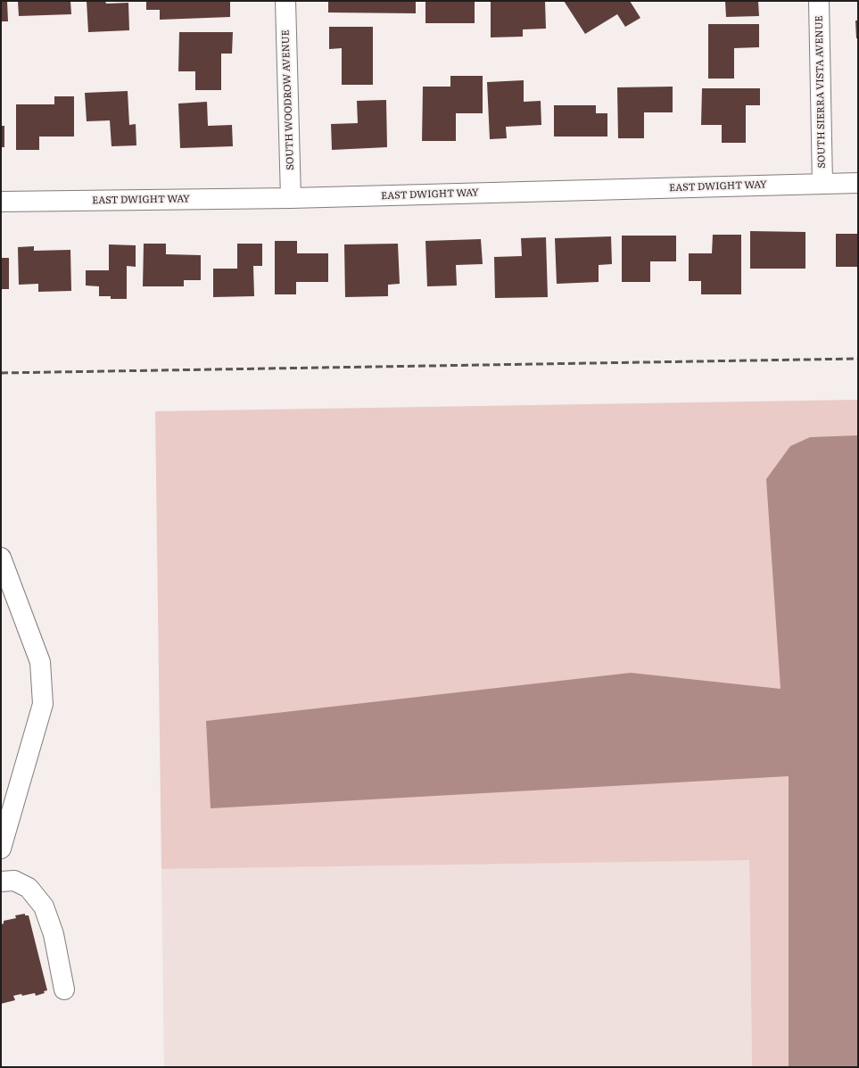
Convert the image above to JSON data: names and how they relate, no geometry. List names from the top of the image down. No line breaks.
{"streets":{"street":["SOUTH SIERRA VISTA AVENUE","SOUTH WOODROW AVENUE","EAST DWIGHT WAY"]},"crossings":[["SOUTH SIERRA VISTA AVENUE","EAST DWIGHT WAY"],["SOUTH WOODROW AVENUE","EAST DWIGHT WAY"]]}
